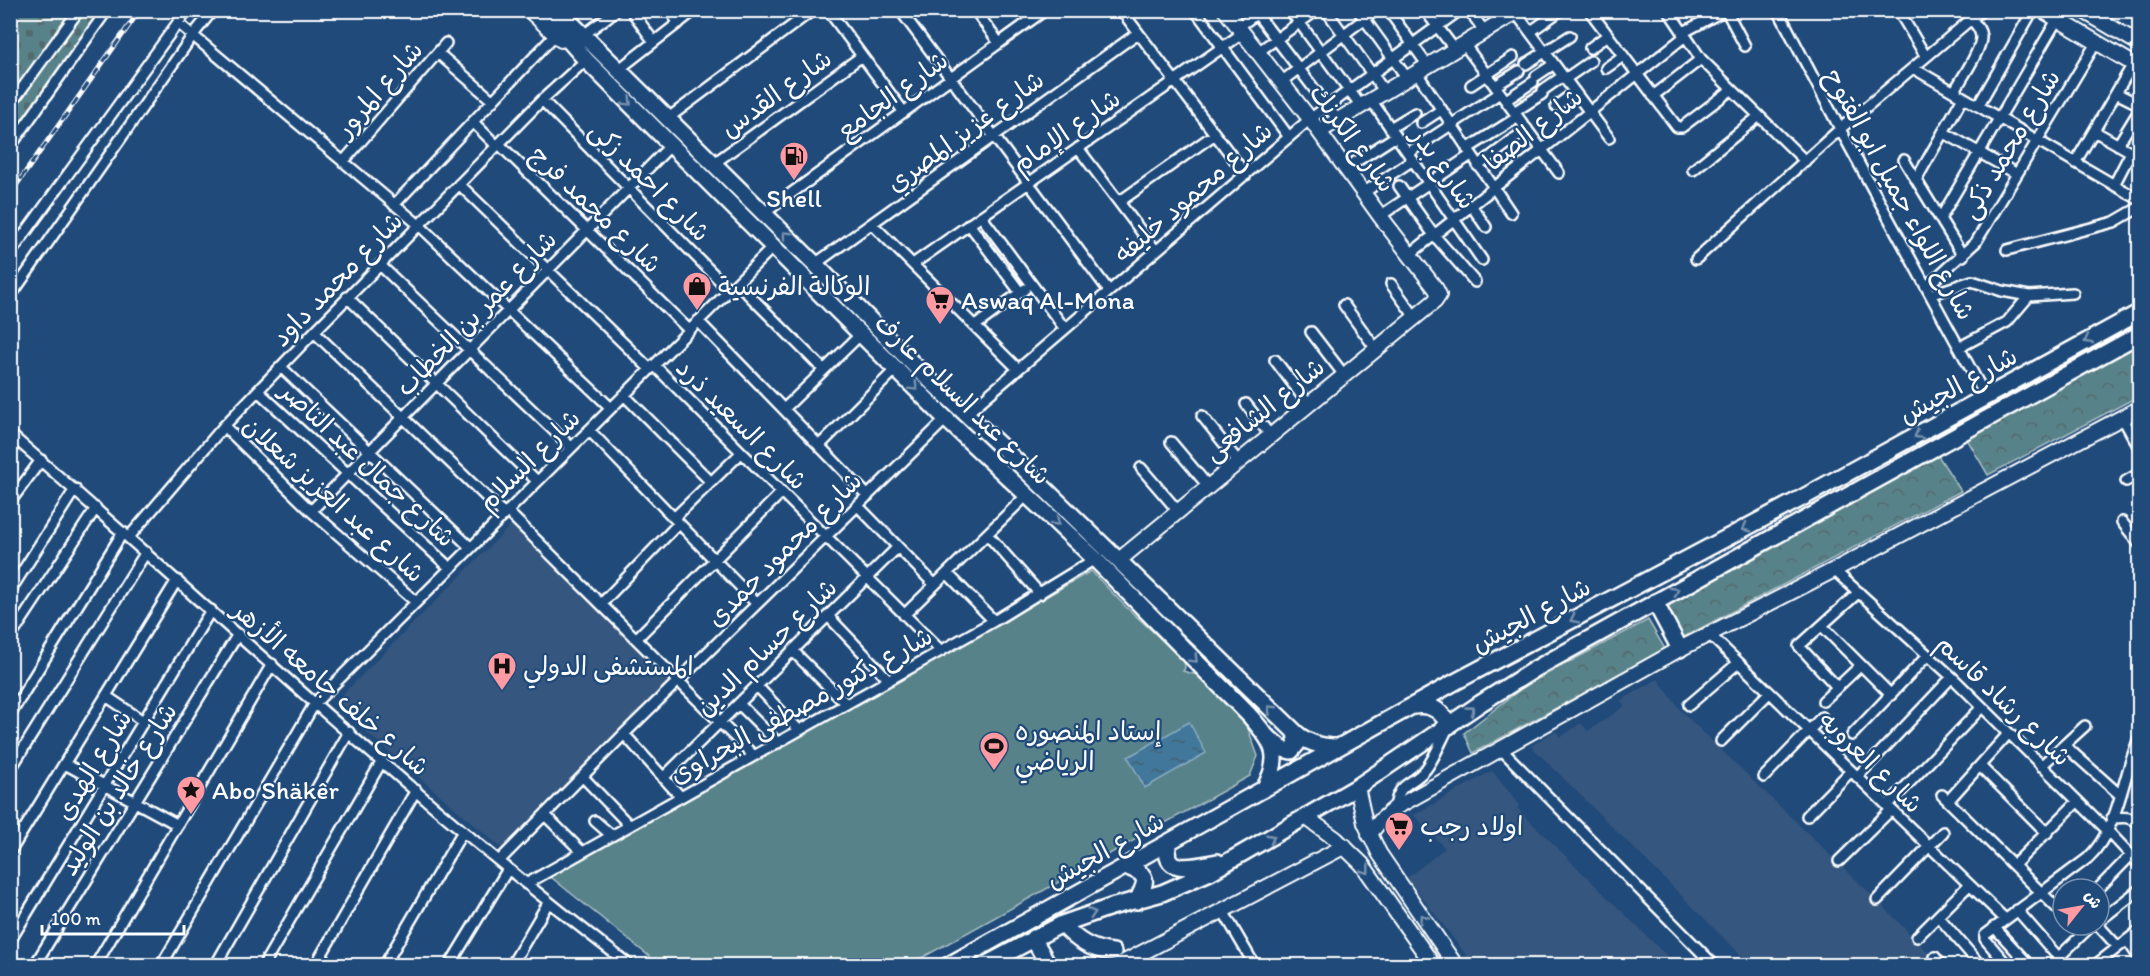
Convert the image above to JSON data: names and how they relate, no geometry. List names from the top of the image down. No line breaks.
{"streets":{"main road":["شارع الجيش","شارع عبد السلام عارف"],"street":["شارع المرور","شارع القدس","شارع الجامع","شارع الصفا","شارع عزيز المصري","شارع الإمام","شارع الكرنك","شارع محمد ذكى","شارع بدر","شارع احمد زكى","شارع محمود خليفه","شارع اللواء جميل ابو الفتوح","شارع محمد فرج","شارع محمد داود","شارع عمر بن الخطاب","شارع الشافعى","شارع السعيد ذرد","شارع السلام","شارع جمال عبد الناصر","شارع عبد العزيز شعلان","شارع محمود حمدى","شارع حسام الدين","شارع خلف جامعه الأزهر","شارع رشاد قاسم","شارع دكتور مصطفى البحراوى","شارع العروبه","شارع الهدى","شارع خالد بن الوليد"]},"crossings":[["شارع القدس","شارع عبد السلام عارف"],["شارع الجامع","شارع عبد السلام عارف"],["شارع الصفا","شارع الكرنك"],["شارع الصفا","شارع بدر"],["شارع عزيز المصري","شارع عبد السلام عارف"],["شارع الإمام","شارع الكرنك"],["شارع الكرنك","شارع محمود خليفه"],["شارع الكرنك","شارع الشافعى"],["شارع محمد ذكى","شارع اللواء جميل ابو الفتوح"],["شارع بدر","شارع محمود خليفه"],["شارع احمد زكى","شارع محمد داود"],["شارع احمد زكى","شارع عمر بن الخطاب"],["شارع احمد زكى","شارع السلام"],["شارع محمود خليفه","شارع عبد السلام عارف"],["شارع اللواء جميل ابو الفتوح","شارع الجيش"],["شارع محمد فرج","شارع محمد داود"],["شارع محمد فرج","شارع عمر بن الخطاب"],["شارع محمد فرج","شارع السلام"],["شارع محمد داود","شارع عبد السلام عارف"],["شارع محمد داود","شارع السعيد ذرد"],["شارع محمد داود","شارع جمال عبد الناصر"],["شارع محمد داود","شارع عبد العزيز شعلان"],["شارع محمد داود","شارع خلف جامعه الأزهر"],["شارع عمر بن الخطاب","شارع عبد السلام عارف"],["شارع عمر بن الخطاب","شارع السعيد ذرد"],["شارع عمر بن الخطاب","شارع جمال عبد الناصر"],["شارع عمر بن الخطاب","شارع عبد العزيز شعلان"],["شارع الجيش","شارع عبد السلام عارف"],["شارع عبد السلام عارف","شارع الشافعى"],["شارع عبد السلام عارف","شارع السلام"],["شارع عبد السلام عارف","شارع محمود حمدى"],["شارع عبد السلام عارف","شارع دكتور مصطفى البحراوى"],["شارع السعيد ذرد","شارع السلام"],["شارع السعيد ذرد","شارع محمود حمدى"],["شارع السعيد ذرد","شارع حسام الدين"],["شارع السعيد ذرد","شارع دكتور مصطفى البحراوى"],["شارع السلام","شارع جمال عبد الناصر"],["شارع السلام","شارع عبد العزيز شعلان"],["شارع السلام","شارع خلف جامعه الأزهر"],["شارع محمود حمدى","شارع خلف جامعه الأزهر"],["شارع خلف جامعه الأزهر","شارع دكتور مصطفى البحراوى"],["شارع خلف جامعه الأزهر","شارع الهدى"],["شارع خلف جامعه الأزهر","شارع خالد بن الوليد"]],"places":{"fuel station":["Shell"],"shop":["الوكالة الفرنسية"],"supermarket":["Aswaq Al-Mona","اولاد رجب"],"hospital":["المستشفى الدولي"],"sports":["إستاد المنصوره الرياضي"],"place":["Abo Shäkêr"]},"scale_bar":"100 m","north":"top right"}
